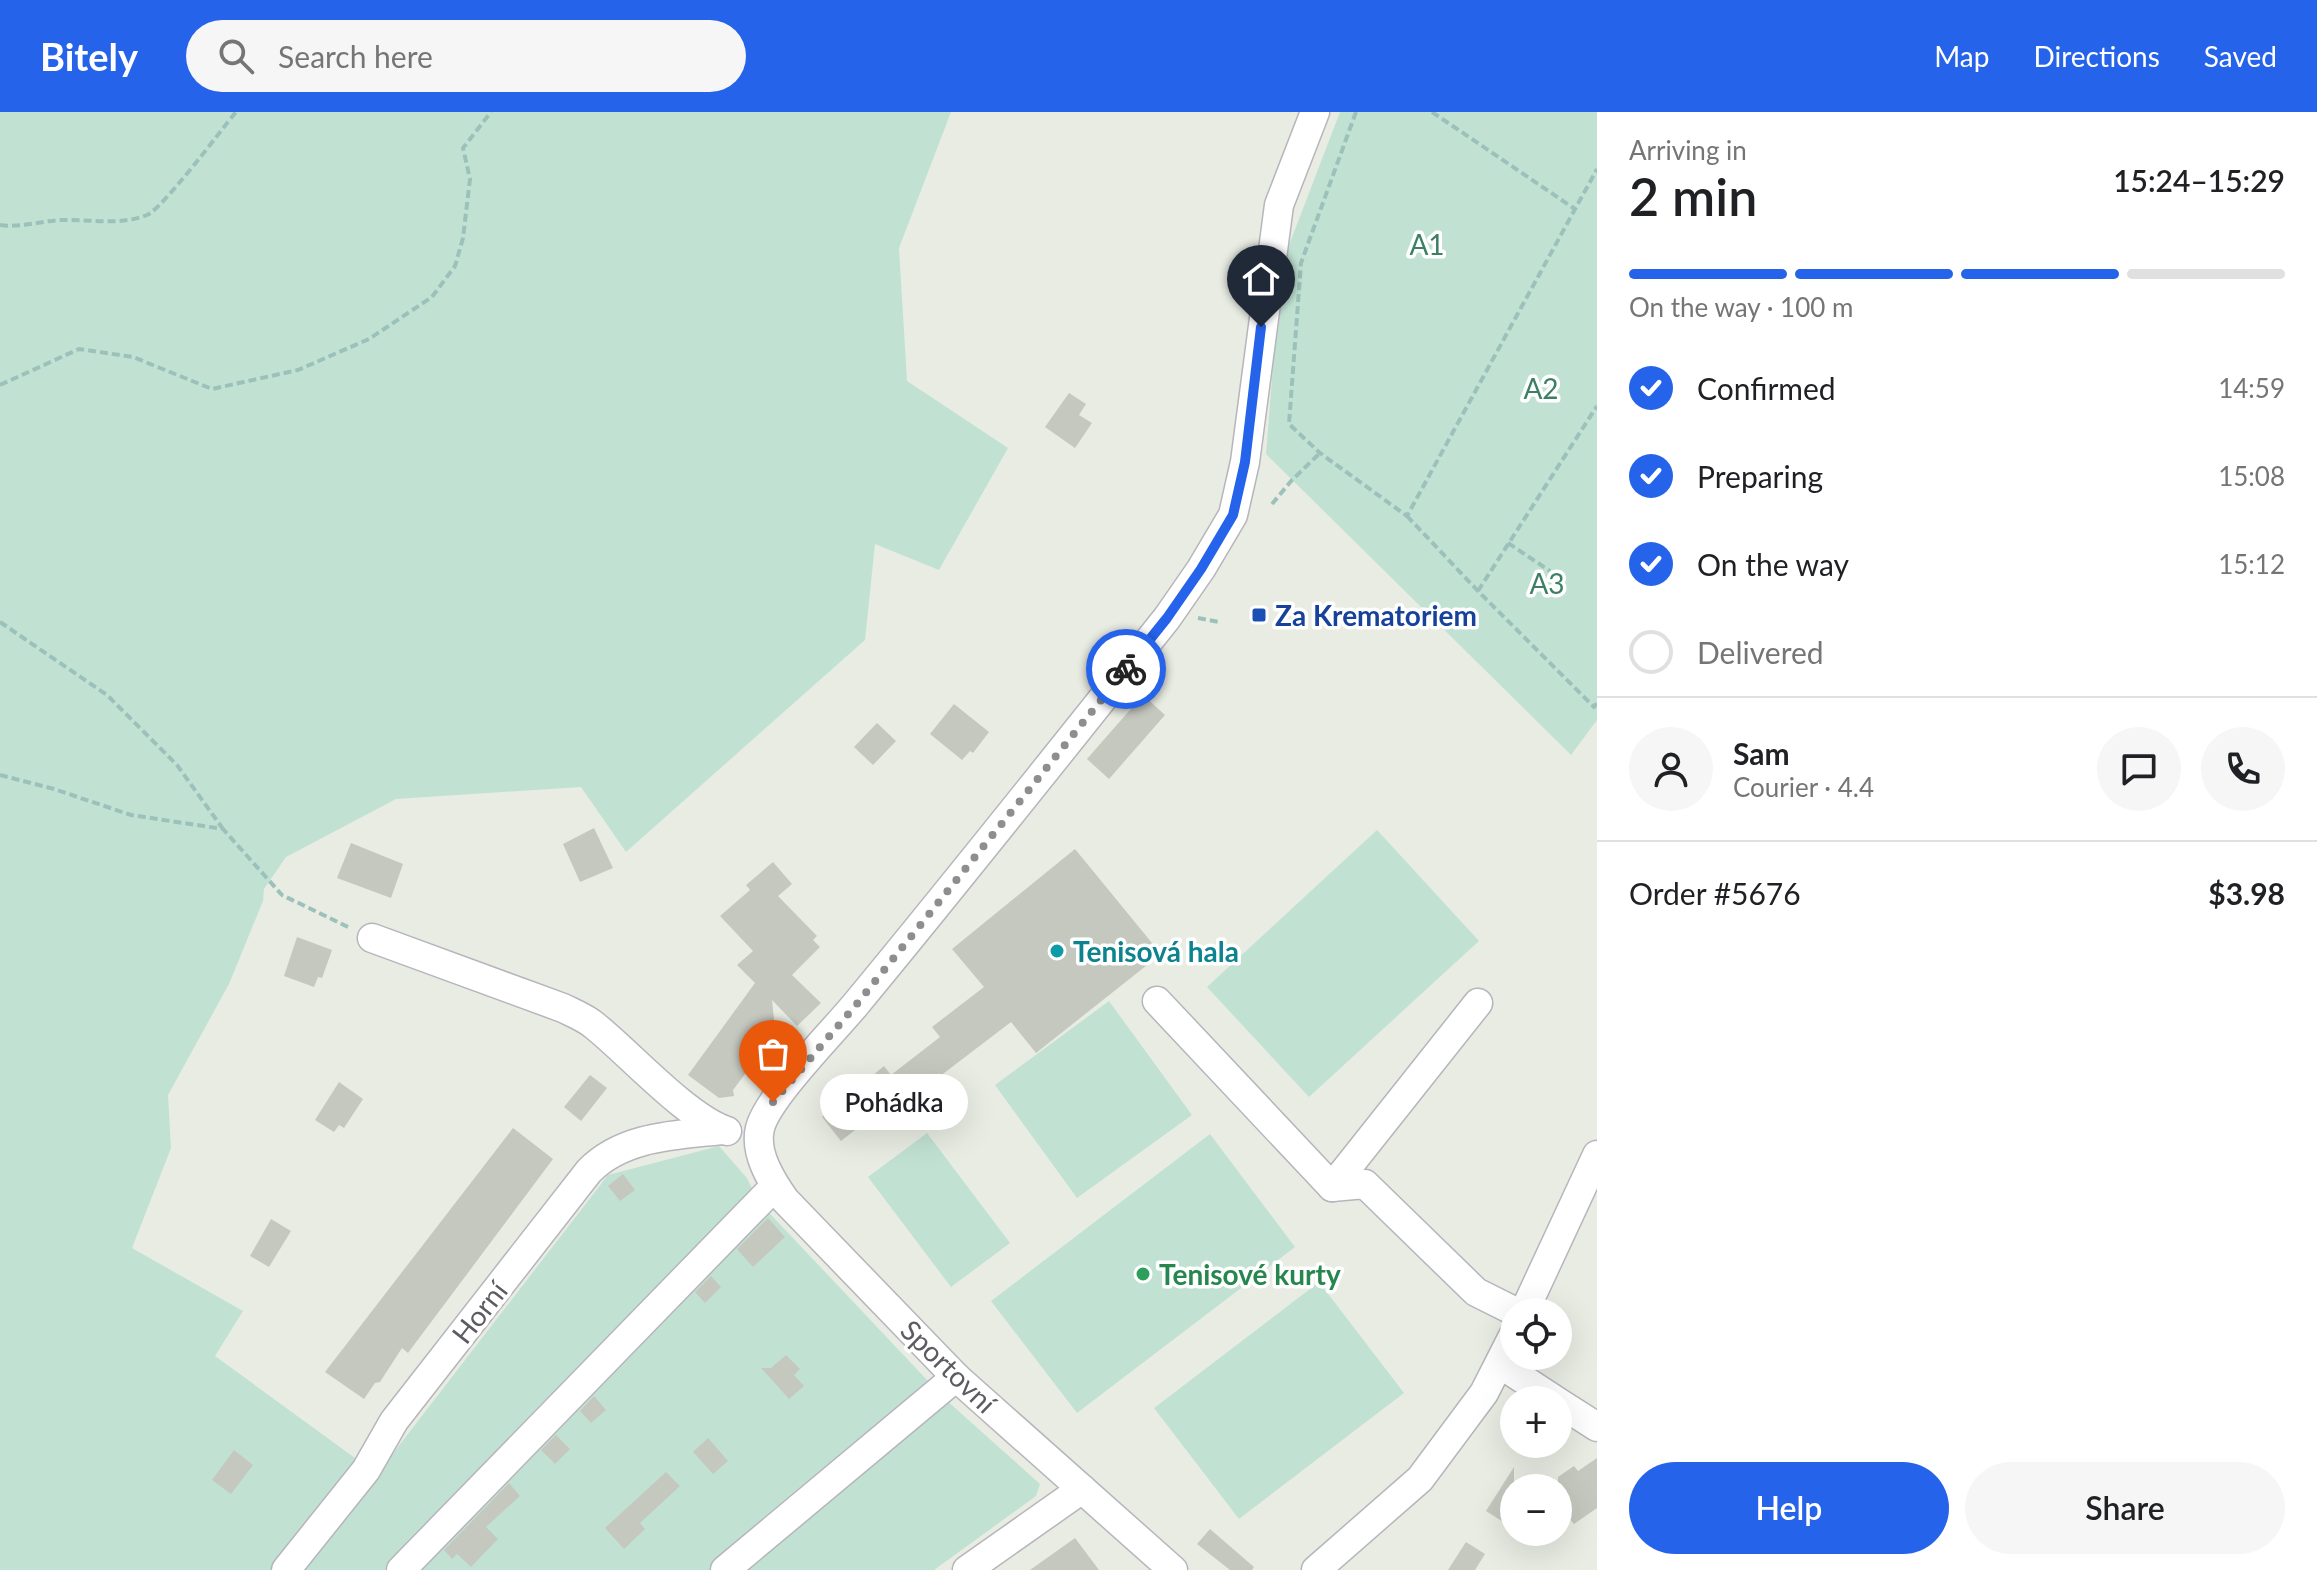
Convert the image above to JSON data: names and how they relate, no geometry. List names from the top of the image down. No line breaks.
{"streets":{"street":["Horní","Sportovní"]},"parks":["A1","A2","A3"],"places":{"transit":["Za Krematoriem"],"other":["Tenisová hala","Pohádka","Tenisové kurty"]},"page":{"header":"Bitely","search":"Search here","nav":["Map","Directions","Saved"],"heading":["2 min","Arriving in","15:24–15:29"],"panel":["Sam","Courier · 4.4","Order #5676","$3.98"],"bar":"On the way · 100 m","list":[["Confirmed","14:59"],["Preparing","15:08"],["On the way","15:12"],"Delivered"],"bubble":"Pohádka","map_buttons":["+","−"],"buttons":["Help","Share"]}}
